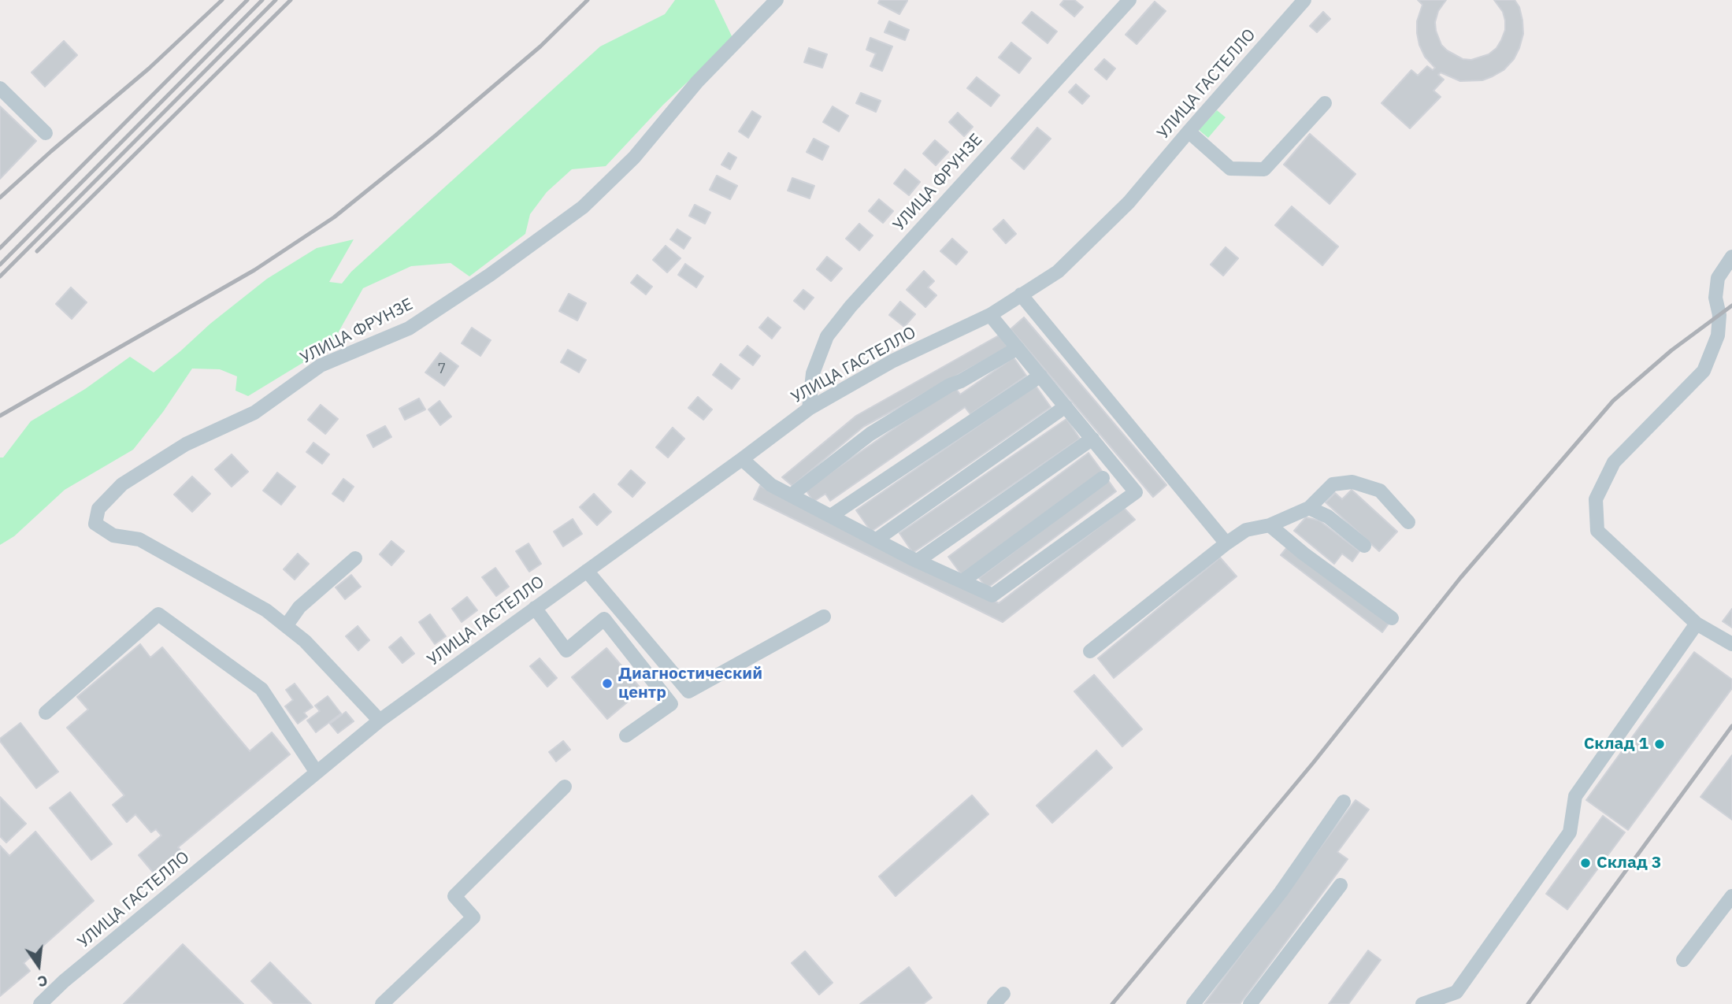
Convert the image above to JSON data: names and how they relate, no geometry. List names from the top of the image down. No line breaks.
{"streets":{"street":["УЛИЦА ГАСТЕЛЛО","УЛИЦА ФРУНЗЕ"]},"crossings":[["УЛИЦА ГАСТЕЛЛО","УЛИЦА ФРУНЗЕ"]],"places":["Диагностический центр","Склад 1","Склад 3"],"house_numbers":["7"],"north":"bottom"}
